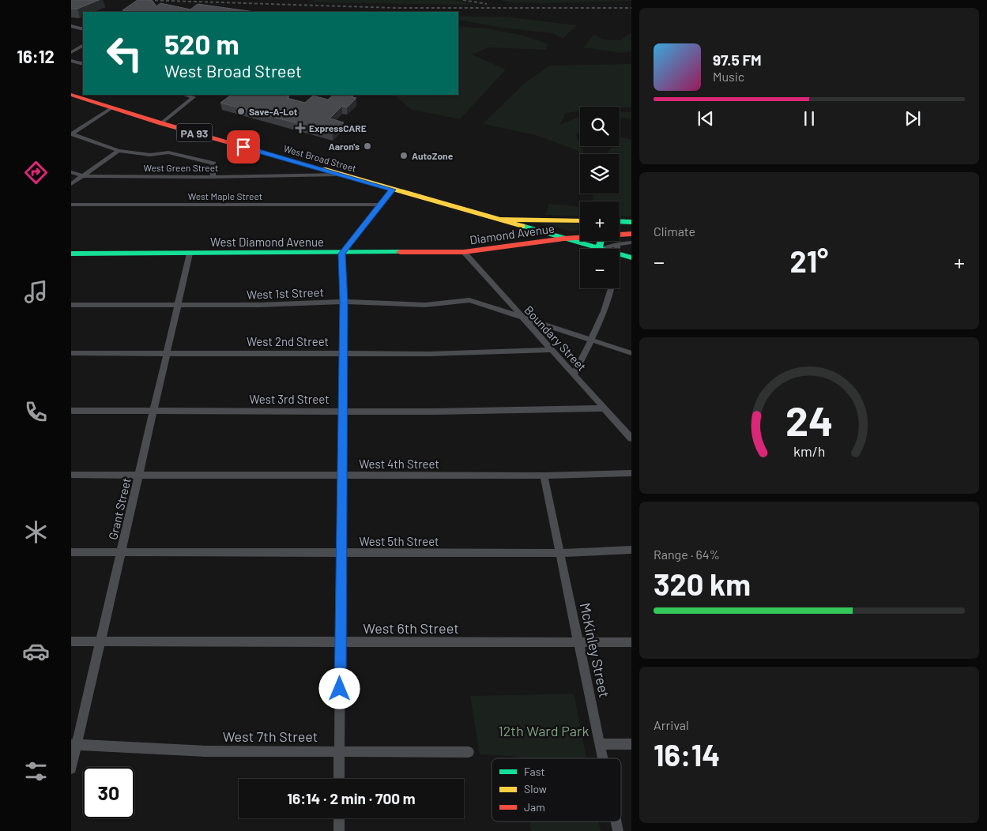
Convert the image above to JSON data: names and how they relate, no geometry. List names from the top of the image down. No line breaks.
{"streets":{"main road":["PA 93","West Broad Street","Diamond Avenue","West Diamond Avenue"],"street":["West Green Street","West Maple Street","West 1st Street","Boundary Street","West 2nd Street","West 3rd Street","West 4th Street","Grant Street","West 5th Street","West 6th Street","McKinley Street","West 7th Street"]},"crossings":[["PA 93","West Broad Street"],["PA 93","Diamond Avenue"],["West Broad Street","West Green Street"],["West Broad Street","Diamond Avenue"],["Diamond Avenue","West Diamond Avenue"],["Diamond Avenue","Boundary Street"],["West Diamond Avenue","Boundary Street"],["West Diamond Avenue","Grant Street"],["West 1st Street","Boundary Street"],["West 1st Street","Grant Street"],["Boundary Street","West 2nd Street"],["Boundary Street","West 3rd Street"],["West 2nd Street","Grant Street"],["West 3rd Street","Grant Street"],["West 4th Street","Grant Street"],["West 4th Street","McKinley Street"],["Grant Street","West 5th Street"],["Grant Street","West 6th Street"],["Grant Street","West 7th Street"],["West 5th Street","McKinley Street"],["West 6th Street","McKinley Street"]],"parks":["12th Ward Park"],"places":{"other":["Save-A-Lot","Aaron's","AutoZone"],"health":["ExpressCARE"]},"legend":["Fast","Slow","Jam"],"page":{"tabs":"16:12","turn":["520 m","West Broad Street"],"song":["97.5 FM","Music"],"map_buttons":["+","−"],"tile":["Climate",["Range · 64%","320 km"],["Arrival","16:14"]],"heat":["−","21°","+"],"limit":"30","trip":"16:14 · 2 min · 700 m","gauge":["24","km/h"]}}
